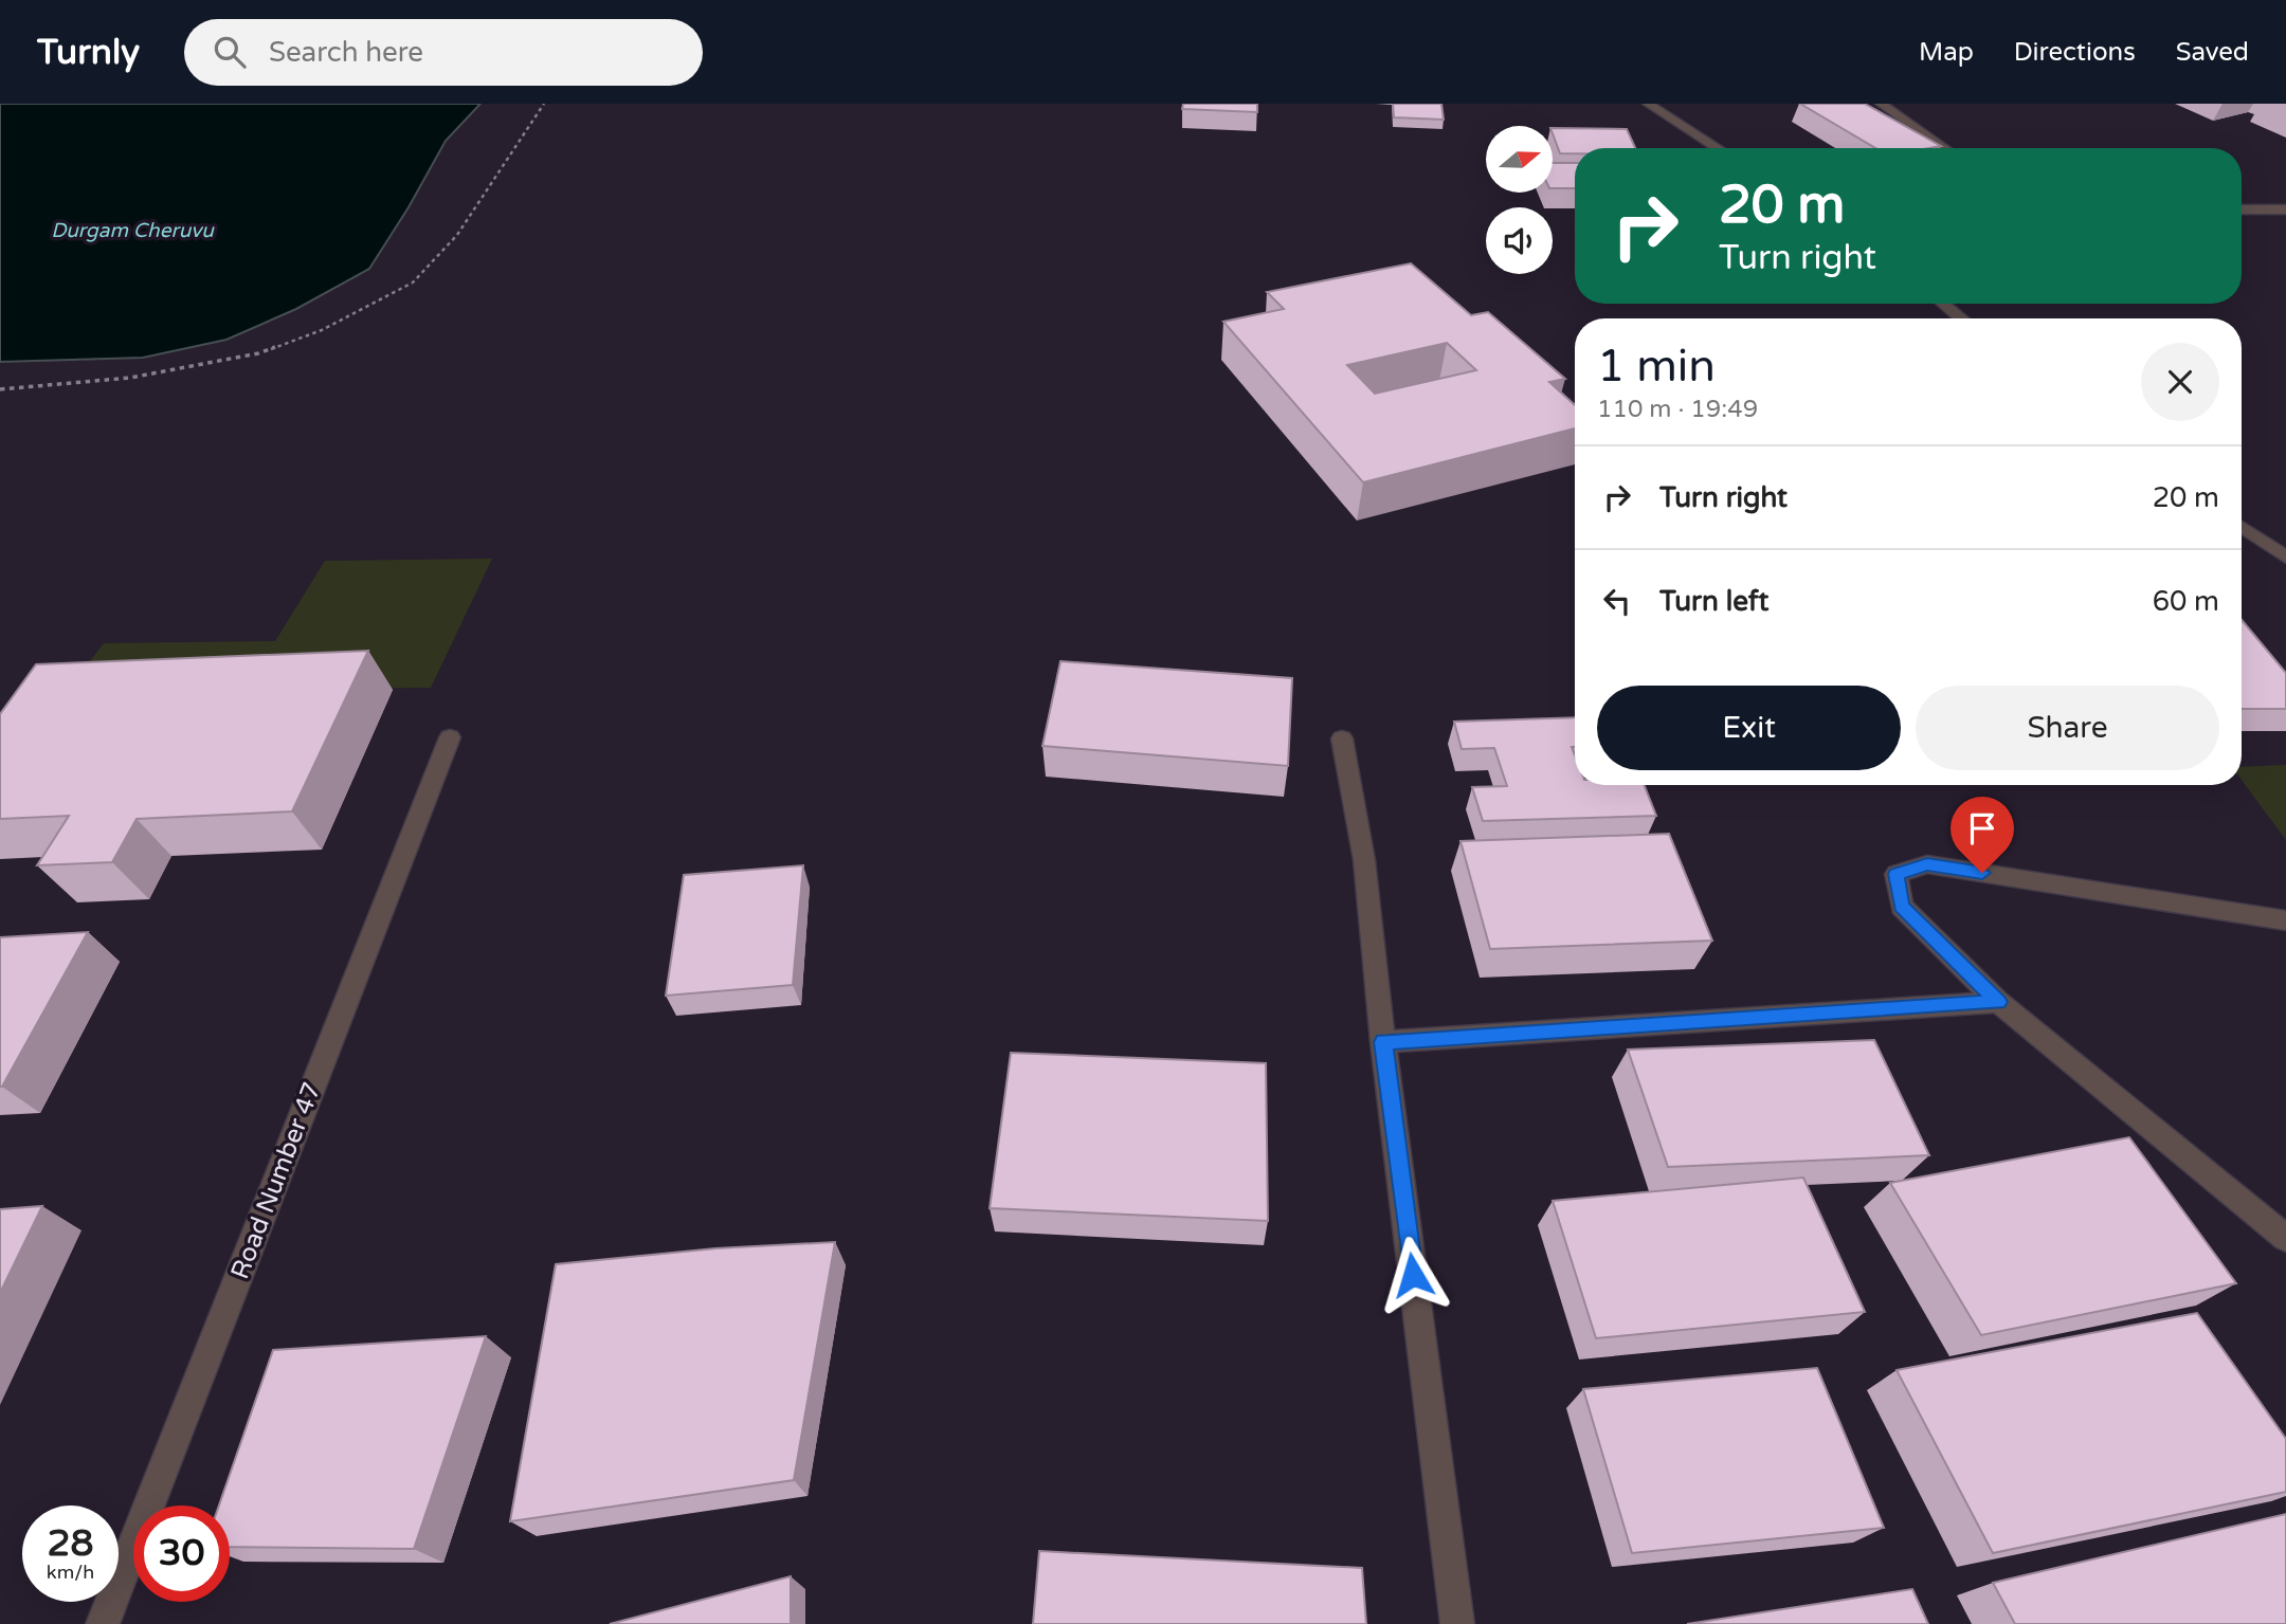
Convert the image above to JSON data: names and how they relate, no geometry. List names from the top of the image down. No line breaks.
{"streets":{"street":["Road Number 47"]},"water":["Durgam Cheruvu"],"north":"right","page":{"header":"Turnly","search":"Search here","nav":["Map","Directions","Saved"],"turn":["20 m","Turn right"],"heading":["1 min","110 m · 19:49"],"list":[{"name":"Turn right","value":"20 m"},{"name":"Turn left","value":"60 m"}],"buttons":["Exit","Share"],"speed":"28 km/h","limit":"30"}}
